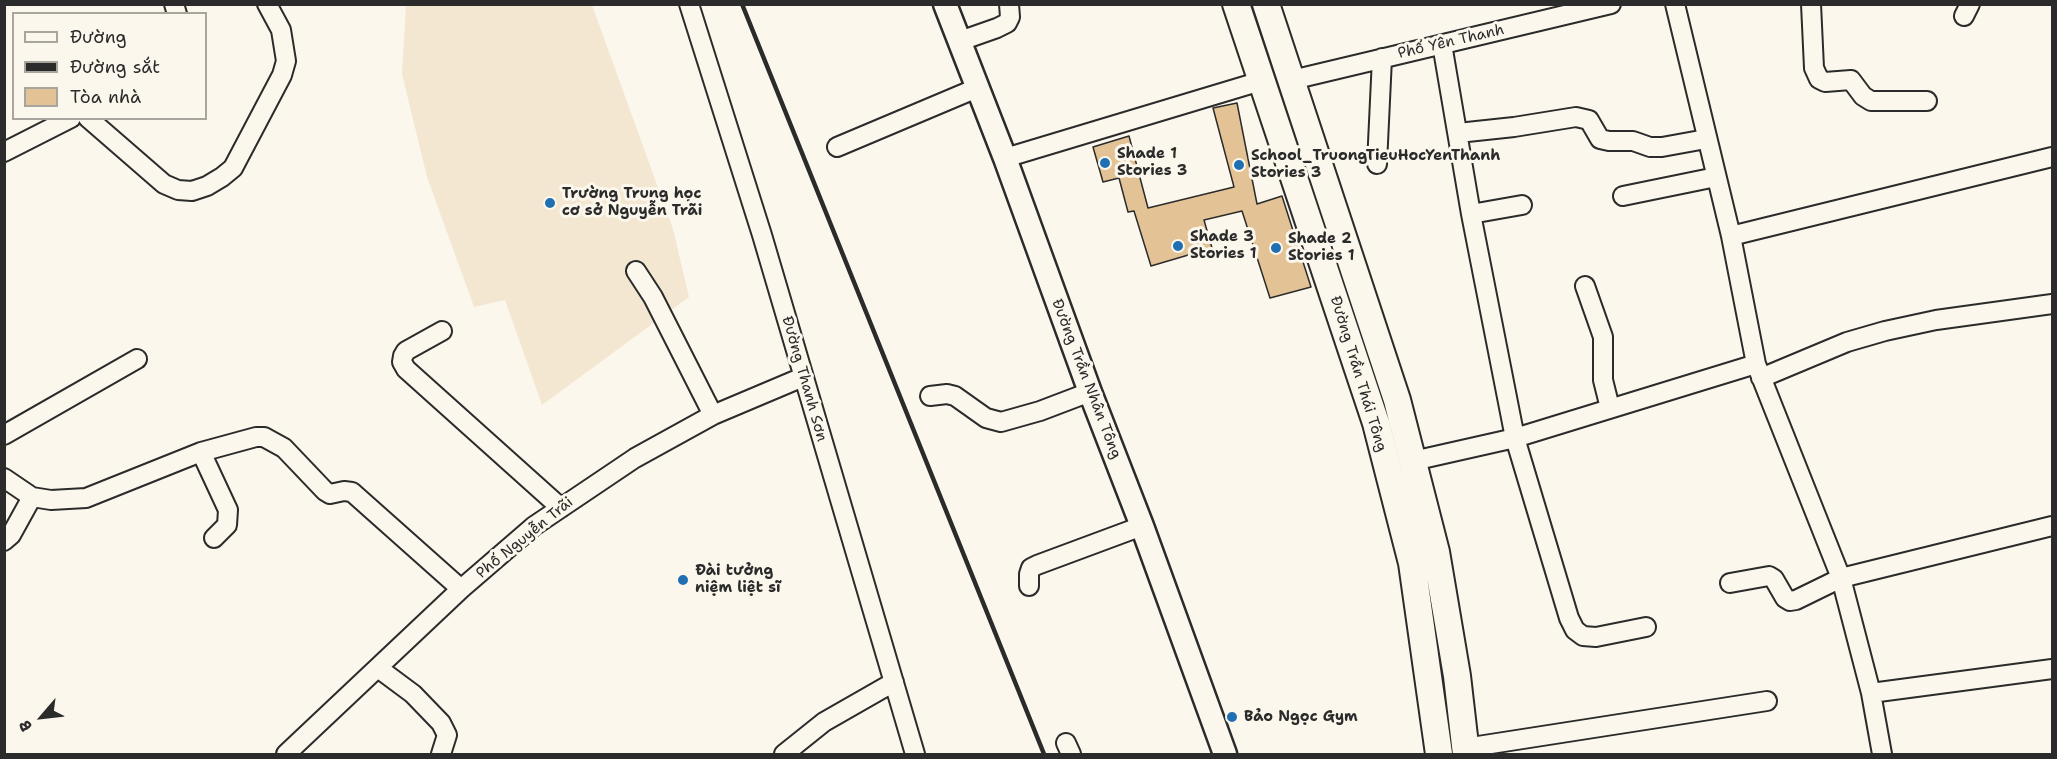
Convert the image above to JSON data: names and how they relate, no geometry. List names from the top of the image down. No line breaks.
{"streets":{"highway":["Đường Trần Thái Tông"],"main road":["Đường Trần Nhân Tông"],"street":["Phố Yên Thanh","Đường Thanh Sơn","Phố Nguyễn Trãi"]},"crossings":[["Phố Yên Thanh","Đường Trần Thái Tông"],["Đường Thanh Sơn","Phố Nguyễn Trãi"]],"places":["Shade 1 Stories 3","School_TruongTieuHocYenThanh Stories 3","Trường Trung học cơ sở Nguyễn Trãi","Shade 3 Stories 1","Shade 2 Stories 1","Đài tưởng niệm liệt sĩ","Bảo Ngọc Gym"],"legend":["Đường","Đường sắt","Tòa nhà"],"north":"bottom left"}
